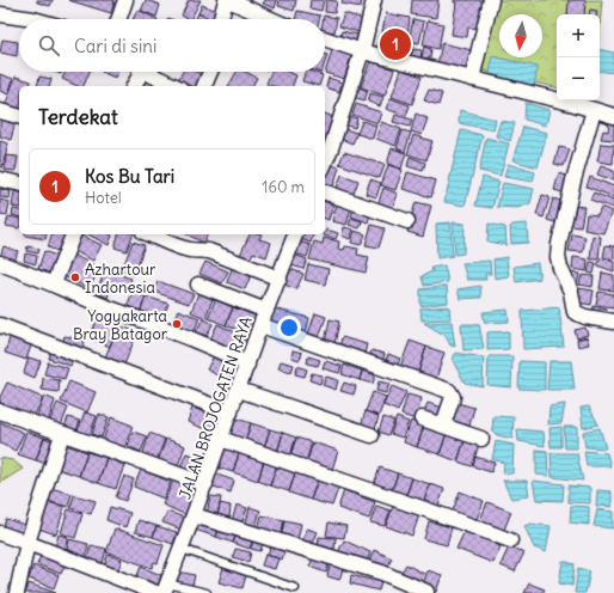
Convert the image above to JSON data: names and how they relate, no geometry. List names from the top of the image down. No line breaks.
{"streets":{"street":["JALAN BROJOGATEN RAYA"]},"places":["Azhartour Indonesia","Yogyakarta Bray Batagor"],"north":"bottom","page":{"map_buttons":["+","−"],"search":"Cari di sini","pins":"1","heading":"Terdekat","list":[{"mark":"1","name":"Kos Bu Tari","note":"Hotel","value":"160 m"}]}}
